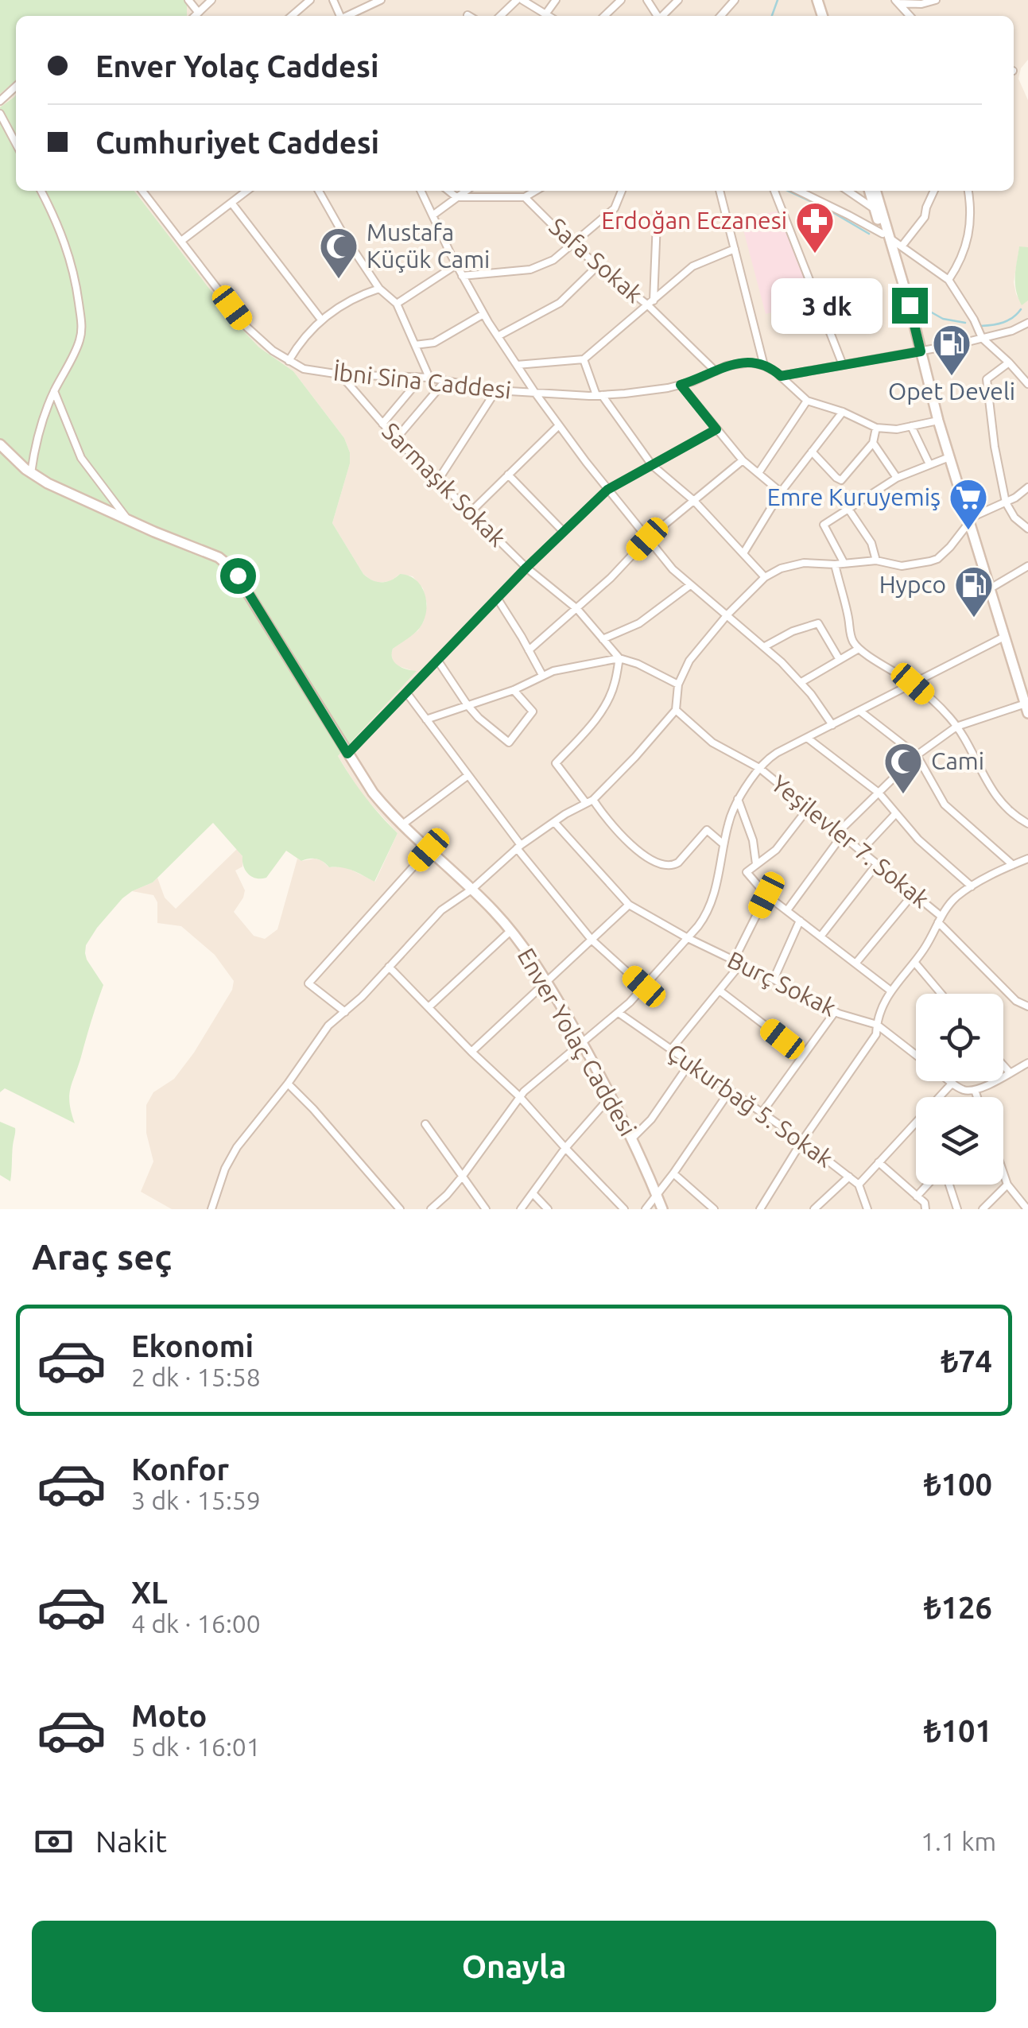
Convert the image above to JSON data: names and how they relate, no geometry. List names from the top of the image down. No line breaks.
{"streets":{"street":["Safa Sokak","İbni Sina Caddesi","Sarmaşık Sokak","Yeşilevler 7. Sokak","Burç Sokak","Enver Yolaç Caddesi","Çukurbağ 5. Sokak"]},"crossings":[["Safa Sokak","İbni Sina Caddesi"],["İbni Sina Caddesi","Sarmaşık Sokak"]],"places":{"pharmacy":["Erdoğan Eczanesi"],"mosque":["Mustafa Küçük Cami","Cami"],"fuel station":["Opet Develi","Hypco"],"supermarket":["Emre Kuruyemiş"]},"page":{"banner":["Enver Yolaç Caddesi","Cumhuriyet Caddesi"],"bubble":"3 dk","heading":"Araç seç","list":[{"name":"Ekonomi","note":"2 dk · 15:58","value":"₺74"},{"name":"Konfor","note":"3 dk · 15:59","value":"₺100"},{"name":"XL","note":"4 dk · 16:00","value":"₺126"},{"name":"Moto","note":"5 dk · 16:01","value":"₺101"}],"pay":["Nakit","1.1 km"],"buttons":"Onayla"}}
